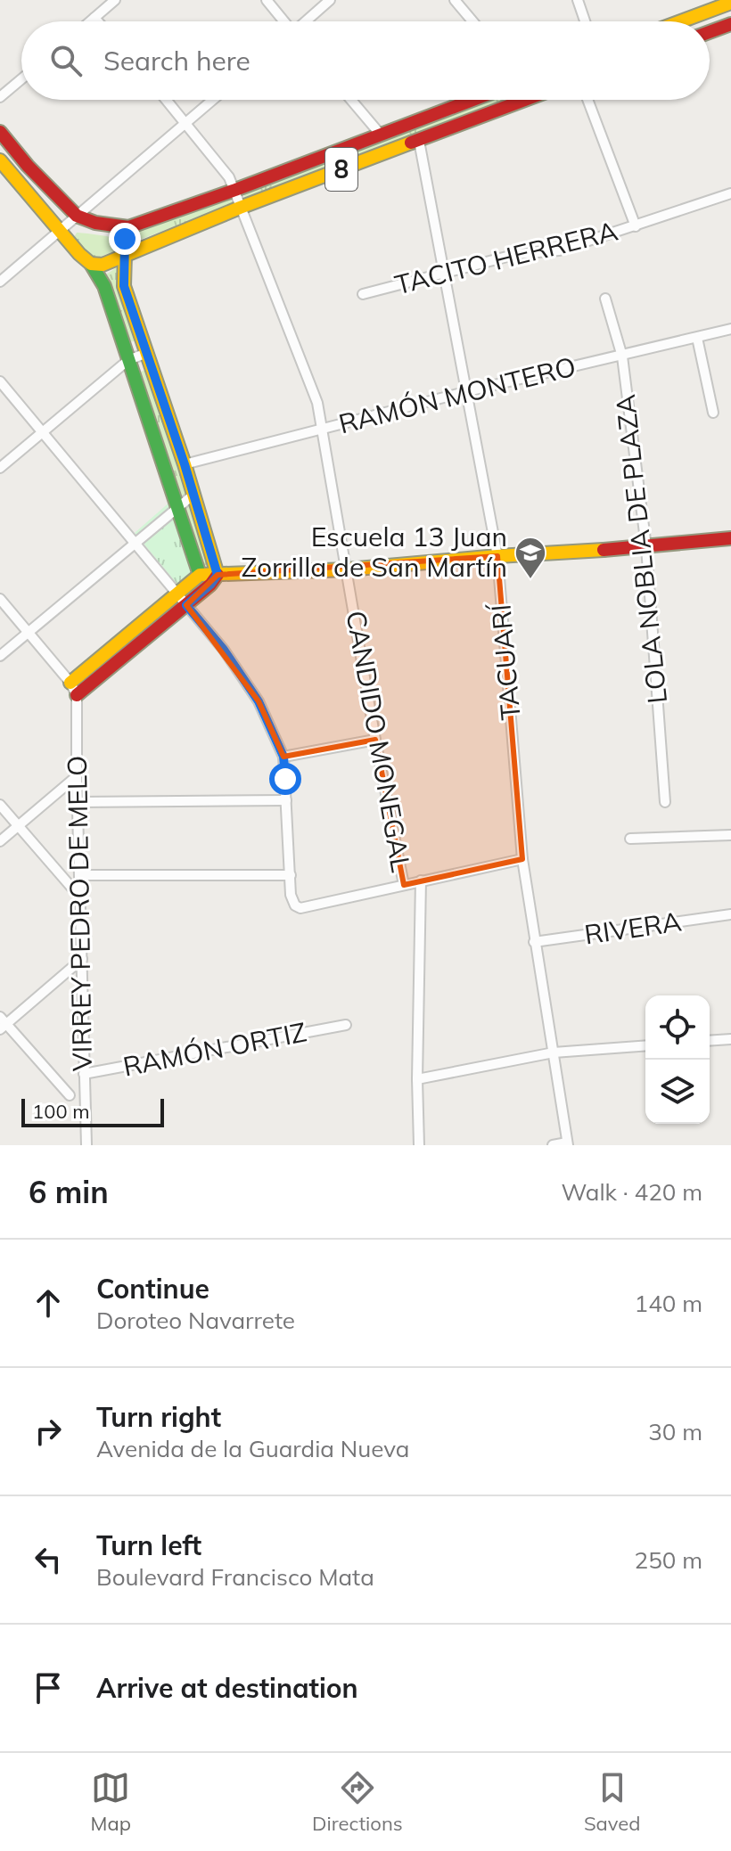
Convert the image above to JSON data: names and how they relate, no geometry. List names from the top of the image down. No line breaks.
{"streets":{"street":["8","TACITO HERRERA","RAMÓN MONTERO","LOLA NOBLIA DE PLAZA","TACUARÍ","CANDIDO MONEGAL","VIRREY PEDRO DE MELO","RIVERA","RAMÓN ORTIZ"]},"crossings":[["8","TACUARÍ"],["8","CANDIDO MONEGAL"],["TACITO HERRERA","TACUARÍ"],["RAMÓN MONTERO","LOLA NOBLIA DE PLAZA"],["RAMÓN MONTERO","TACUARÍ"],["RAMÓN MONTERO","CANDIDO MONEGAL"],["TACUARÍ","RIVERA"],["VIRREY PEDRO DE MELO","RAMÓN ORTIZ"]],"places":{"school or university":["Escuela 13 Juan Zorrilla de San Martín"]},"scale_bar":"100 m","page":{"search":"Search here","scale":"100 m","heading":["6 min","Walk · 420 m"],"list":[["Continue","Doroteo Navarrete","140 m"],["Turn right","Avenida de la Guardia Nueva","30 m"],["Turn left","Boulevard Francisco Mata","250 m"],"Arrive at destination"],"nav":["Map","Directions","Saved"]}}
